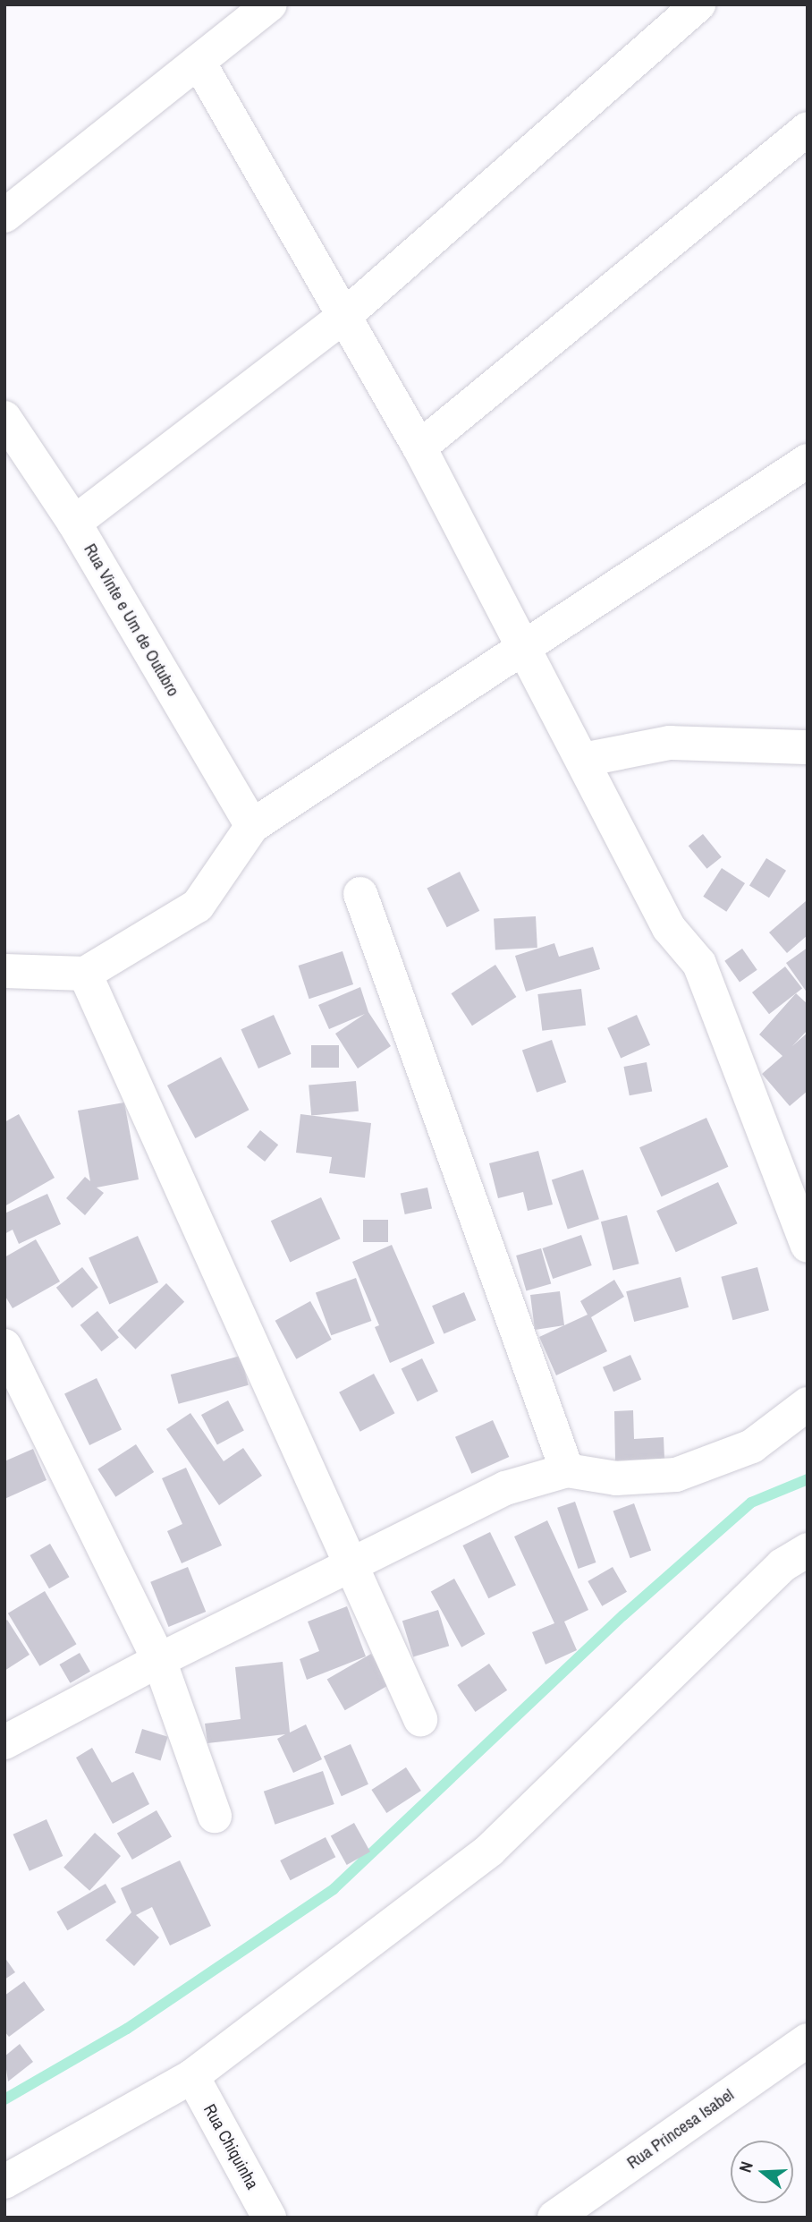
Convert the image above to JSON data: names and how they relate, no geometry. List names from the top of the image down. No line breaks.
{"streets":{"street":["Rua Vinte e Um de Outubro","Rua Princesa Isabel","Rua Chiquinha"]},"north":"left"}
